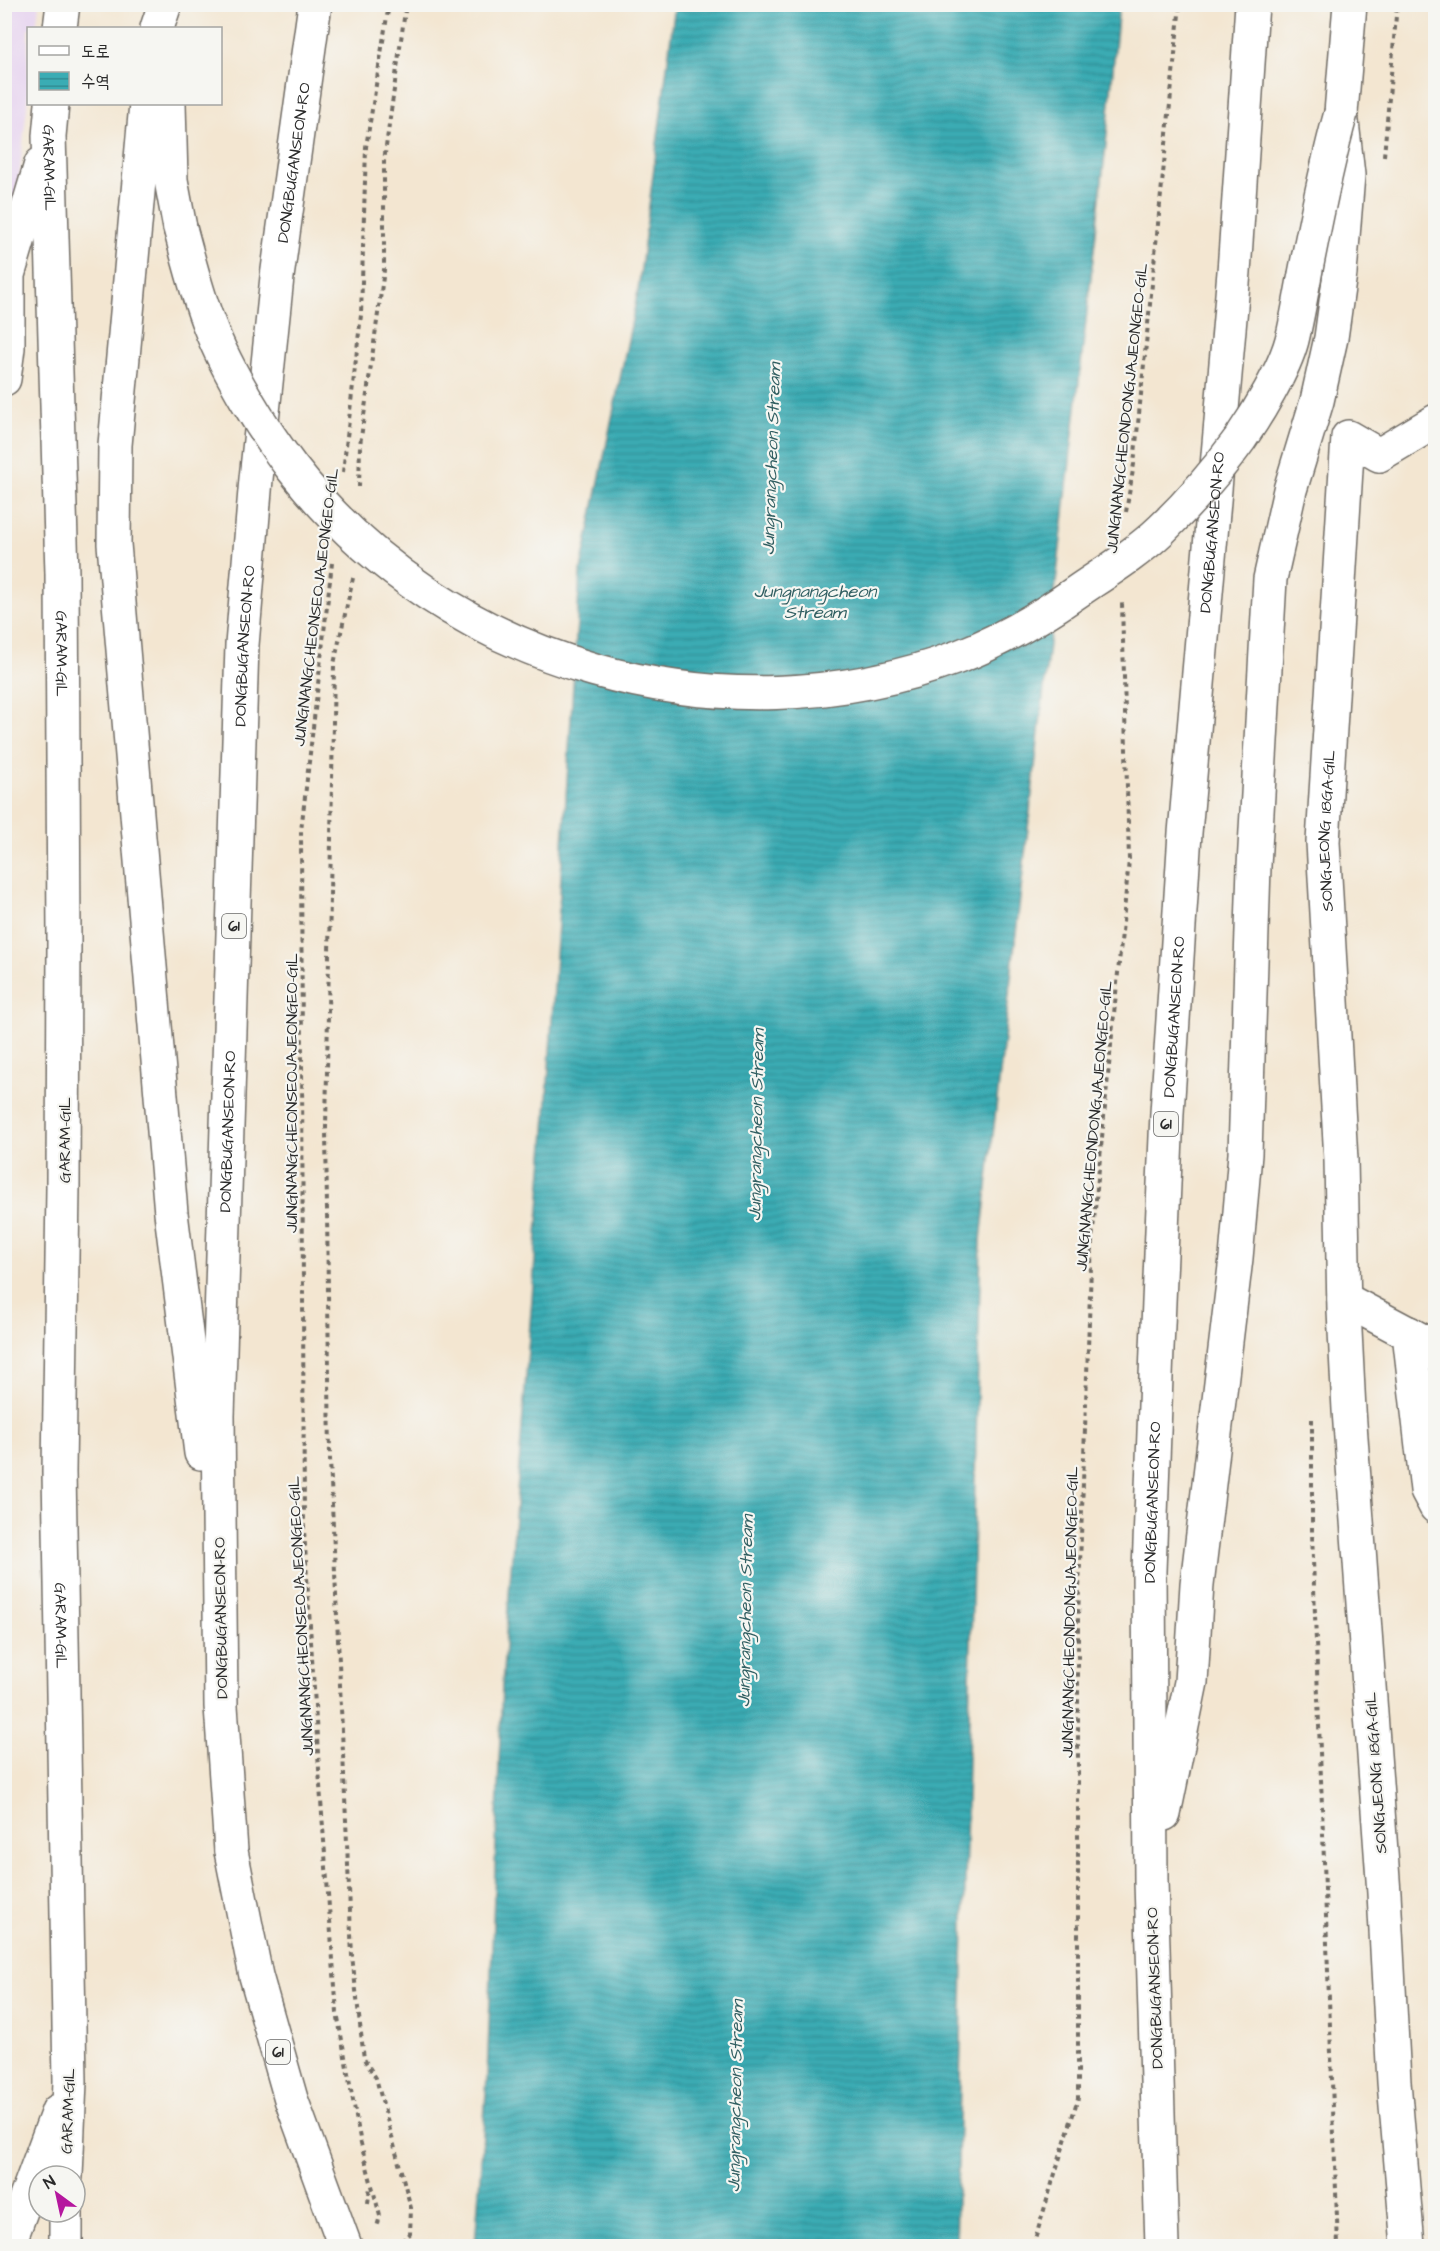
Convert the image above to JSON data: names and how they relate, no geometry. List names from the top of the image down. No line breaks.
{"streets":{"main road":["DONGBUGANSEON-RO","GARAM-GIL","SONGJEONG 18GA-GIL","61"],"path":["JUNGNANGCHEONDONGJAJEONGEO-GIL","JUNGNANGCHEONSEOJAJEONGEO-GIL"]},"water":["Jungrangcheon Stream","Jungnangcheon Stream"],"legend":["도로","수역"],"north":"top left"}
